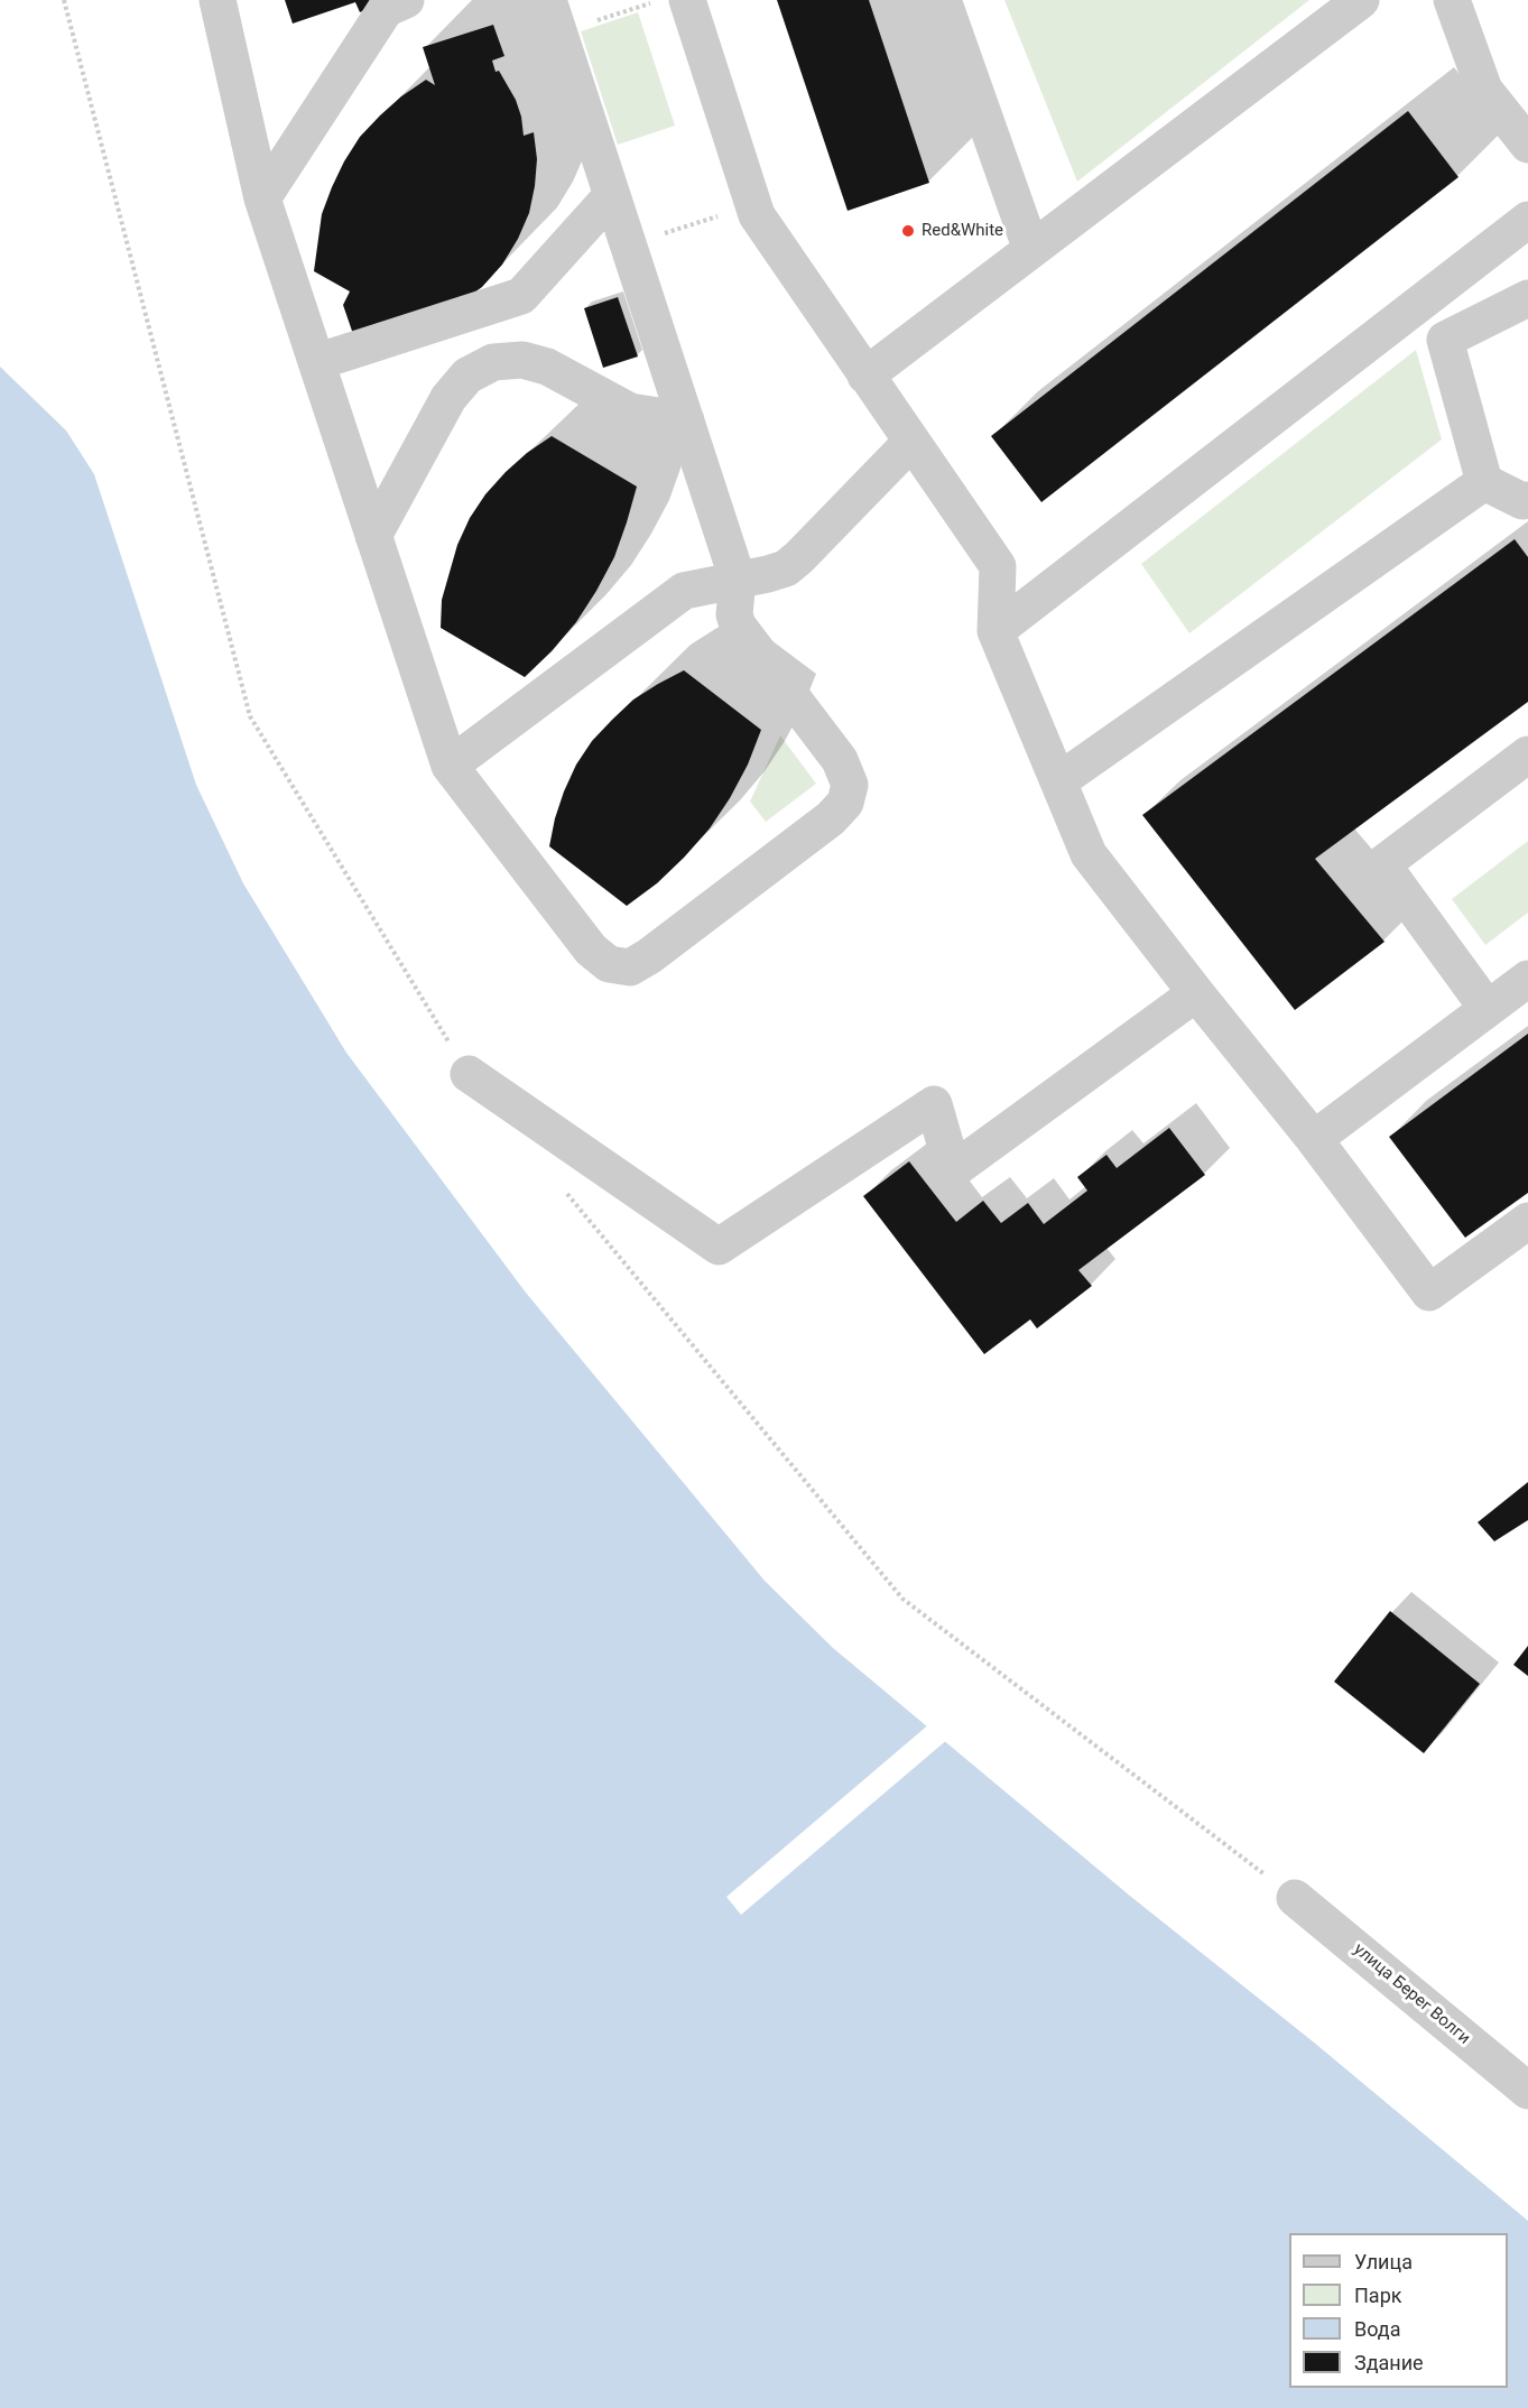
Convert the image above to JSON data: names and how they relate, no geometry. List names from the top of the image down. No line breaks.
{"streets":{"street":["улица Берег Волги"]},"places":["Red&White"],"legend":["Улица","Парк","Вода","Здание"]}
